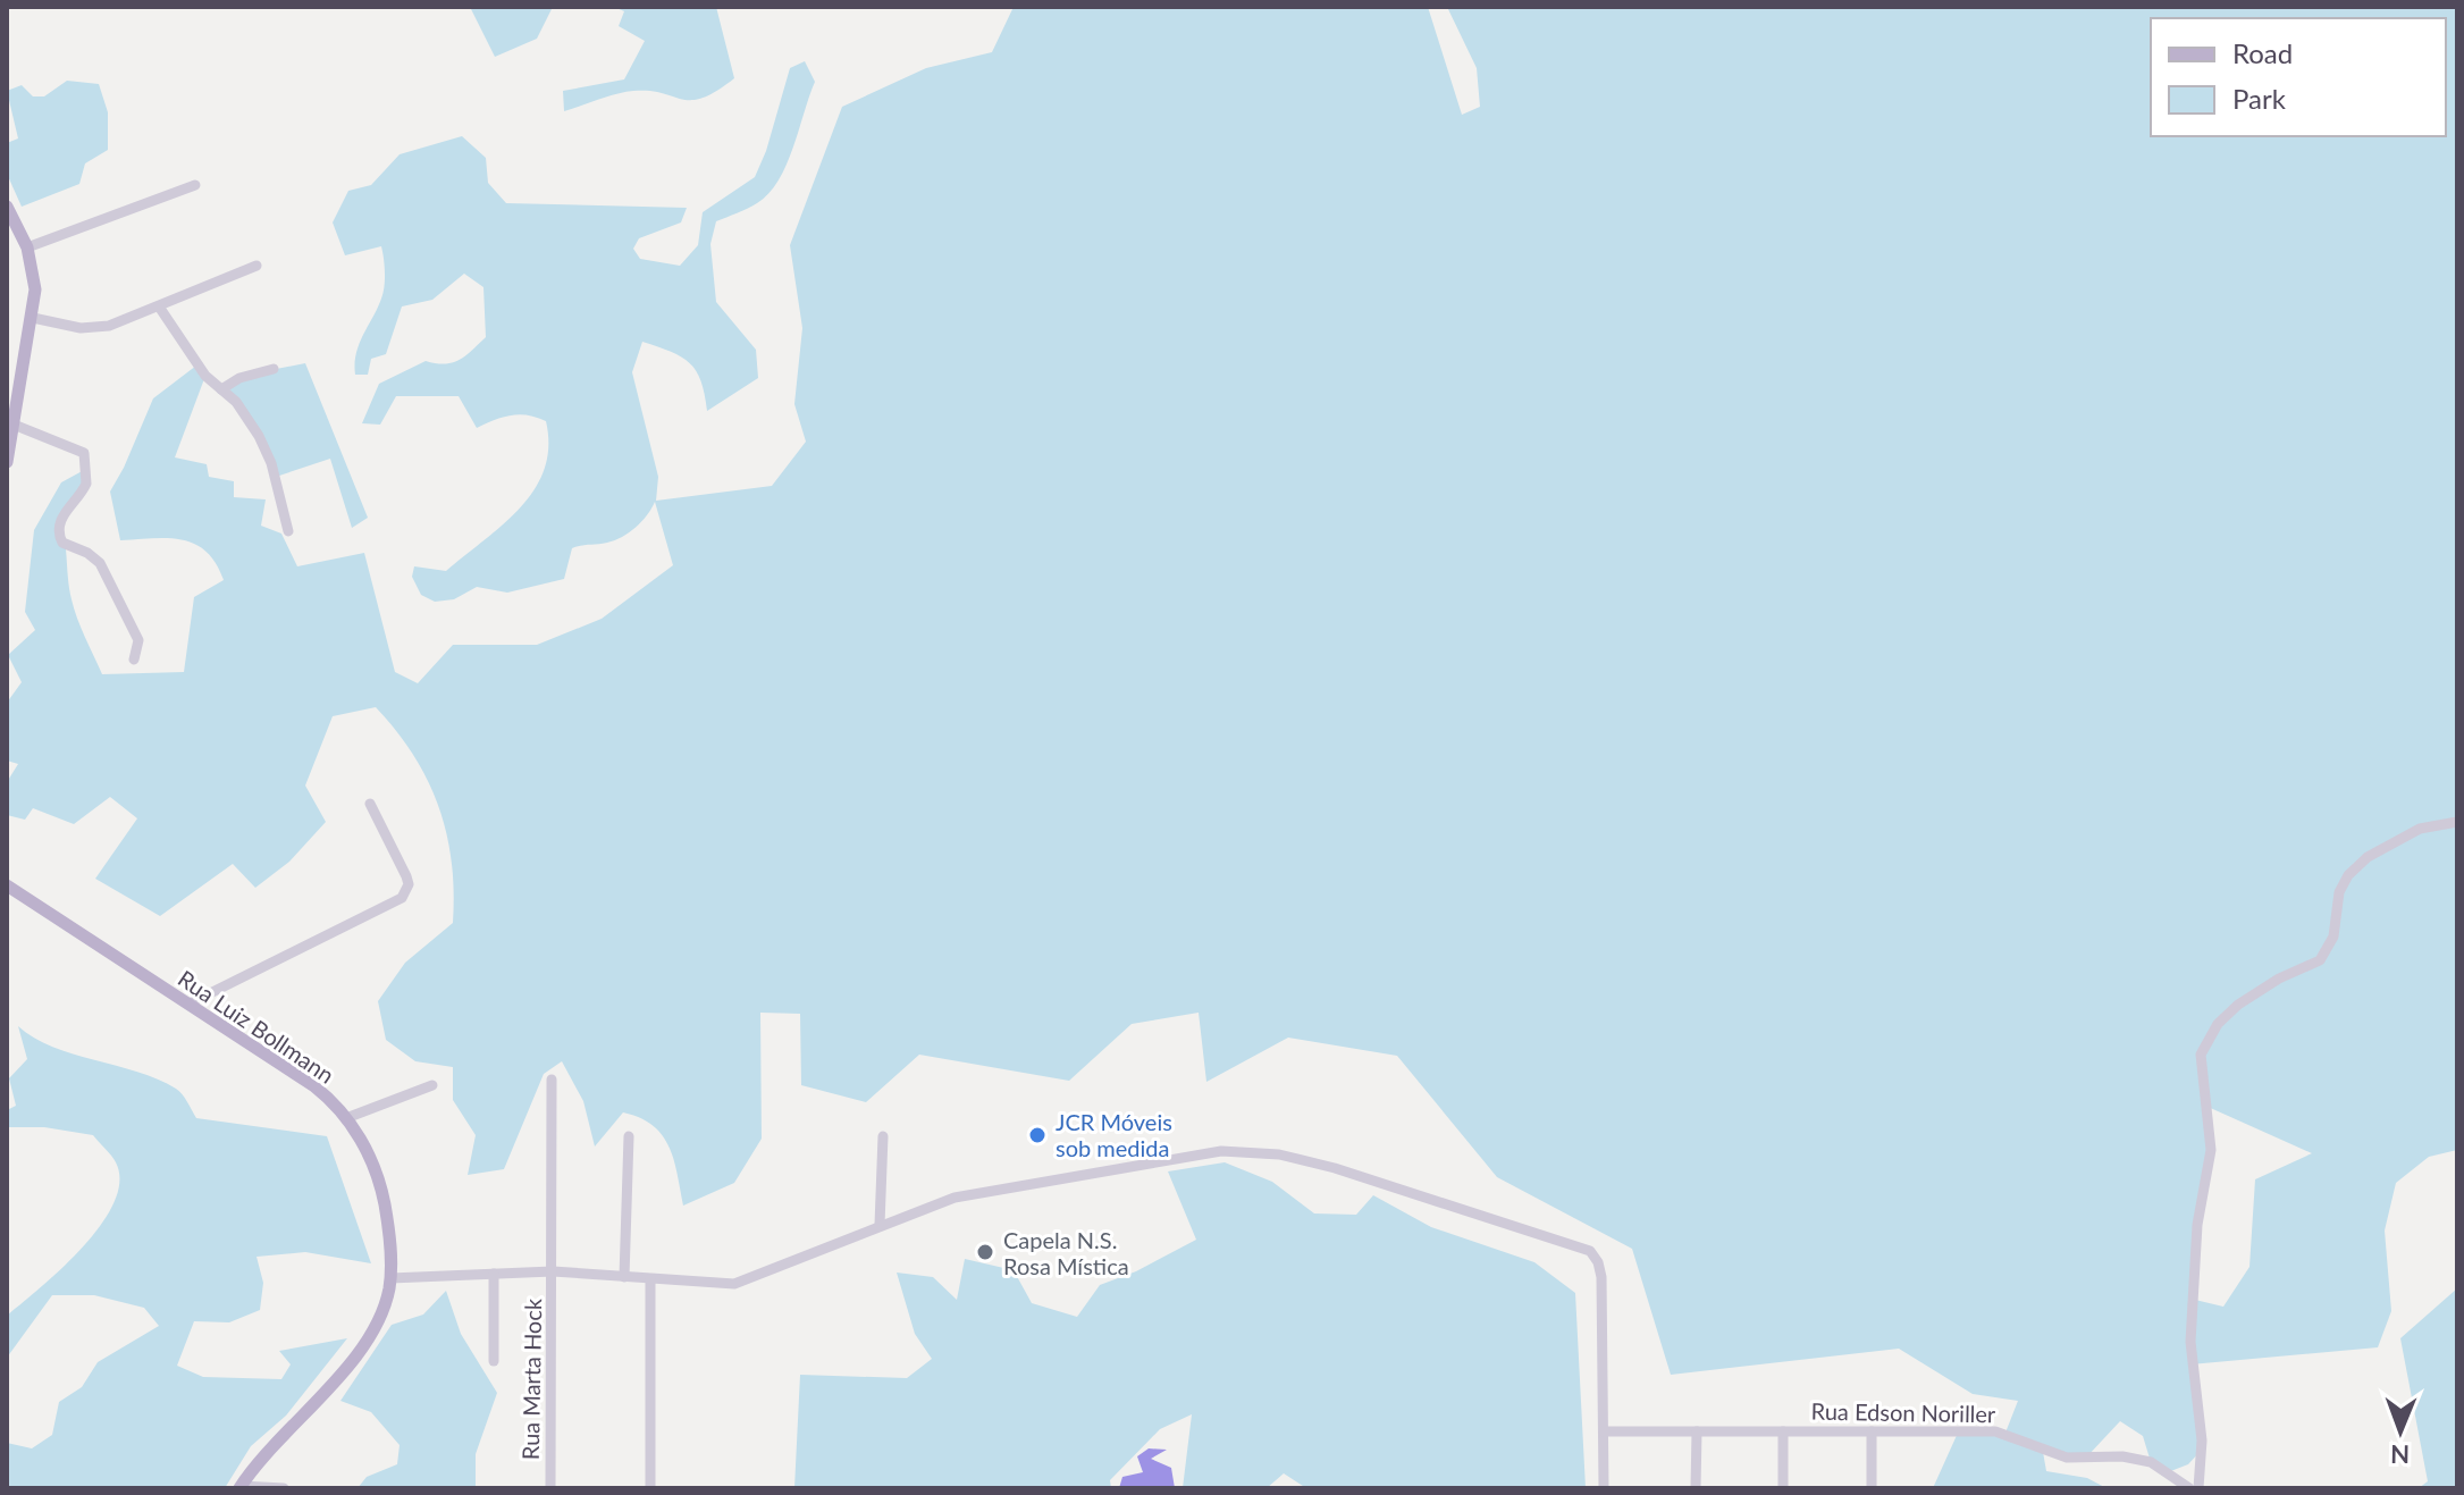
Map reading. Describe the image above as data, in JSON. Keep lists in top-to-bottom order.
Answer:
{
  "streets": {
    "main road": ["Rua Luiz Bollmann"],
    "street": ["Rua Marta Hock", "Rua Edson Noriller"]
  },
  "places": ["JCR Móveis sob medida", "Capela N.S. Rosa Mística"],
  "legend": ["Road", "Park"],
  "north": "bottom"
}
